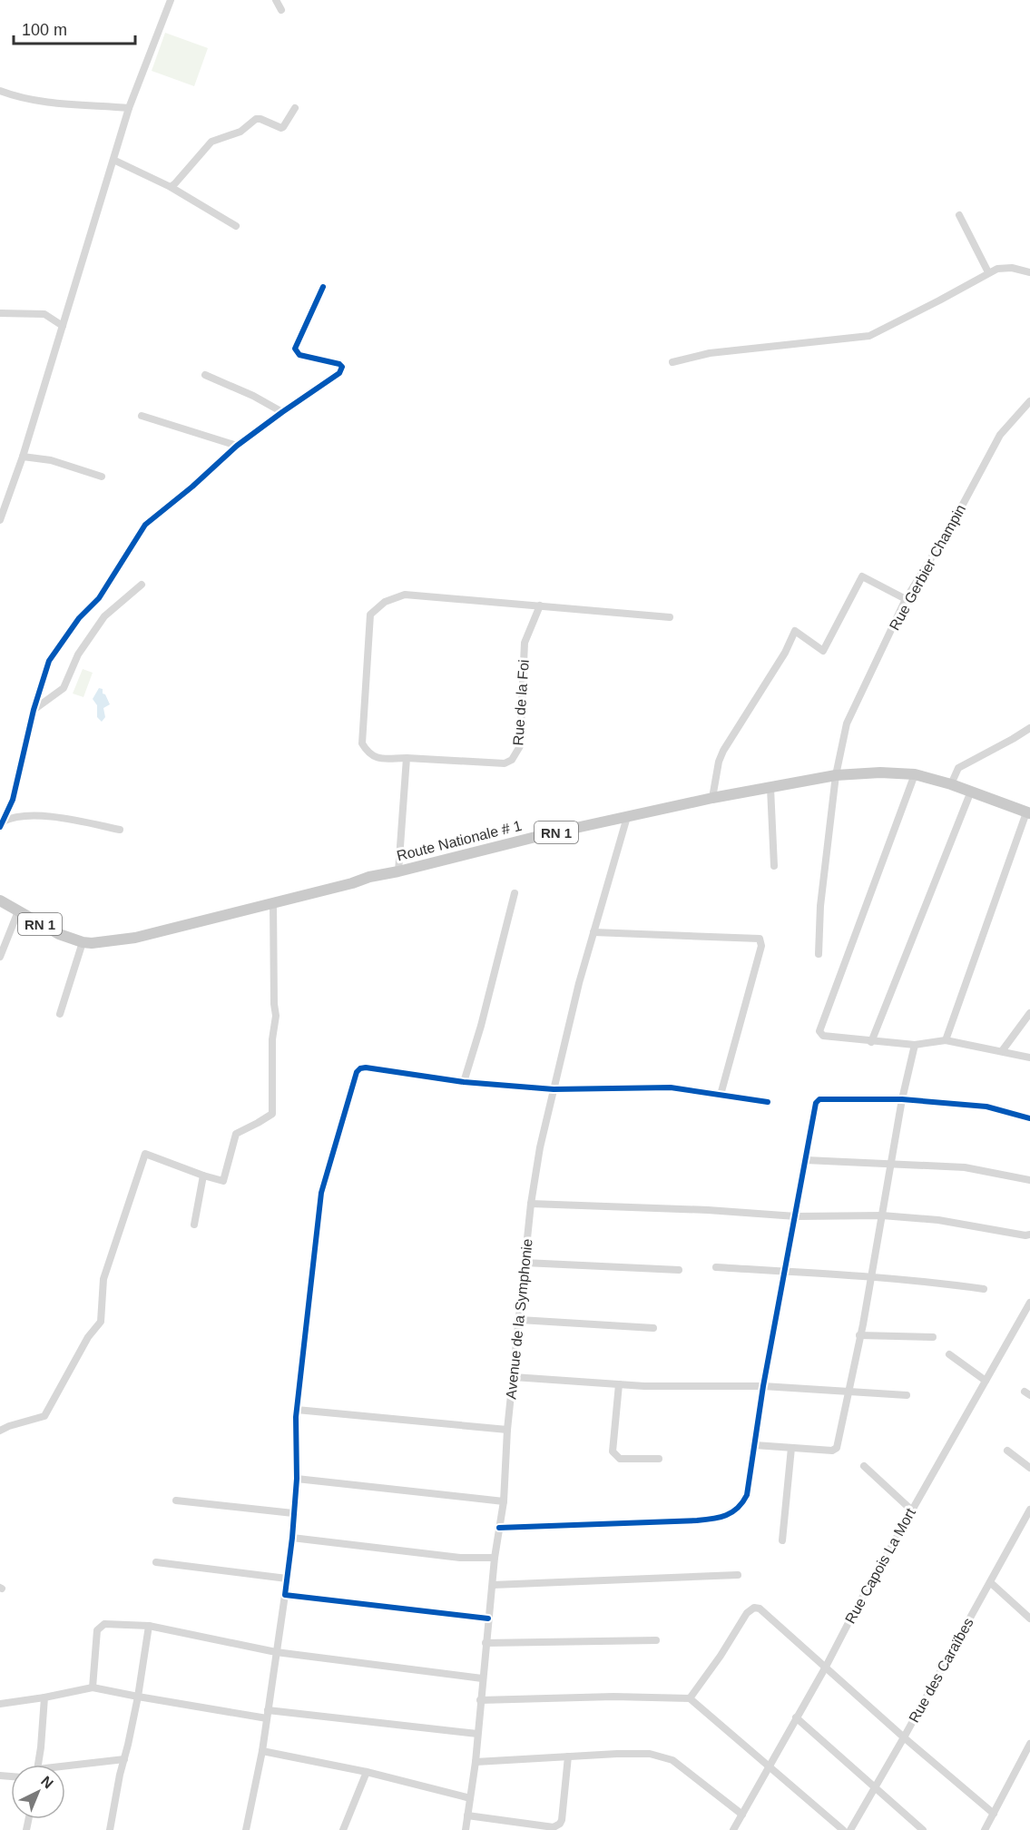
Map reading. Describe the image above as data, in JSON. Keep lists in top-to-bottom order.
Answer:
{
  "streets": {
    "main road": ["RN 1", "Route Nationale # 1"],
    "street": [
      "Rue Gerbier Champin",
      "Rue de la Foi",
      "Avenue de la Symphonie",
      "Rue Capois La Mort",
      "Rue des Caraïbes"
    ]
  },
  "crossings": [
    ["Rue Gerbier Champin", "Route Nationale # 1"],
    ["Route Nationale # 1", "Avenue de la Symphonie"]
  ],
  "scale_bar": "100 m",
  "north": "top right"
}
